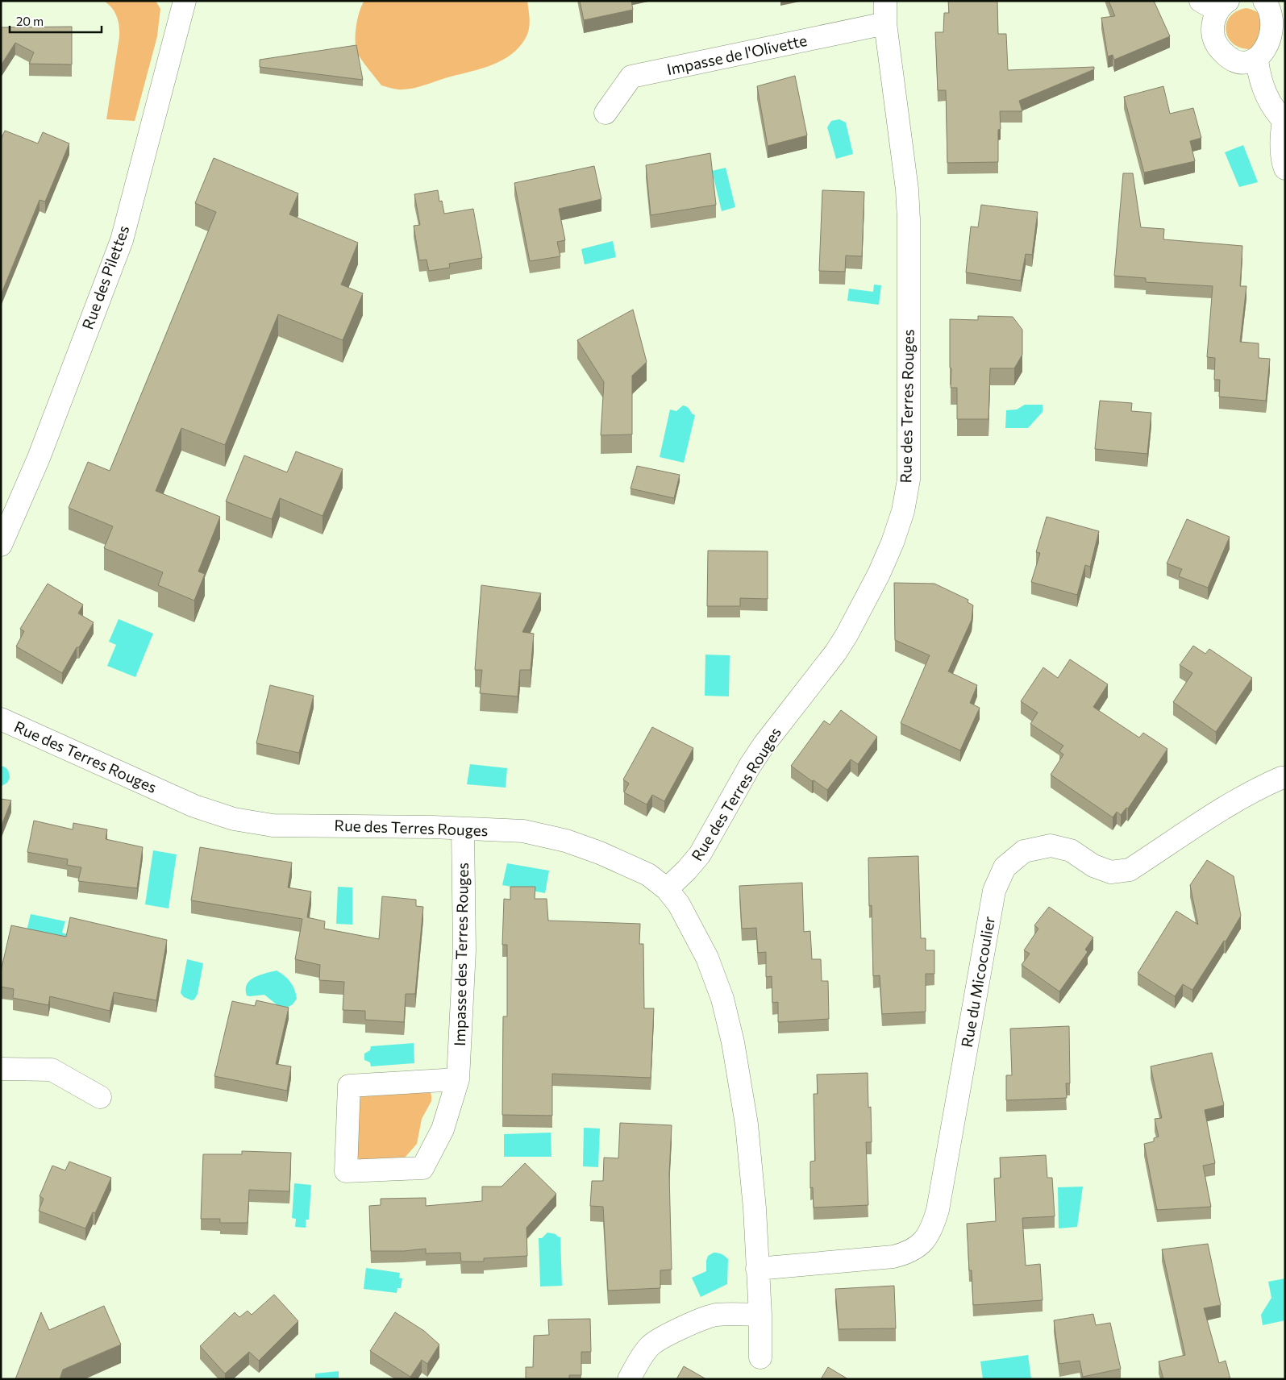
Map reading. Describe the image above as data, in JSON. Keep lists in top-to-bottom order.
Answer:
{
  "streets": {
    "street": [
      "Impasse de l'Olivette",
      "Rue des Pilettes",
      "Rue des Terres Rouges",
      "Impasse des Terres Rouges",
      "Rue du Micocoulier"
    ]
  },
  "crossings": [
    ["Impasse de l'Olivette", "Rue des Terres Rouges"],
    ["Rue des Terres Rouges", "Impasse des Terres Rouges"]
  ],
  "scale_bar": "20 m"
}
